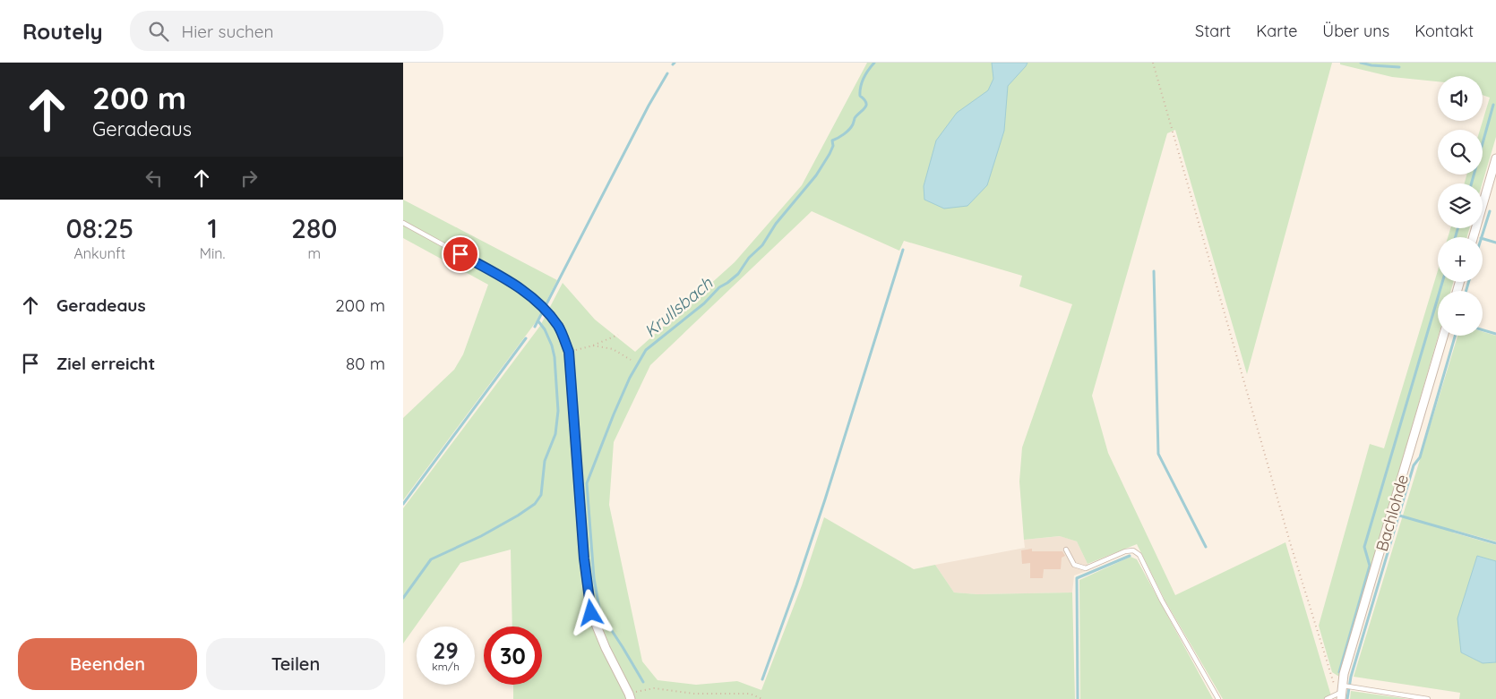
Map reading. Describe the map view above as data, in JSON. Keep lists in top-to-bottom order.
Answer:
{
  "streets": {
    "street": ["Bachlohde"]
  },
  "water": ["Krullsbach"],
  "page": {
    "header": "Routely",
    "search": "Hier suchen",
    "nav": [
      "Start",
      "Karte",
      "Über uns",
      "Kontakt"
    ],
    "turn": ["200 m", "Geradeaus"],
    "map_buttons": ["+", "−"],
    "eta": [
      "08:25",
      "Ankunft",
      "1",
      "Min.",
      "280",
      "m"
    ],
    "list": [
      {
        "name": "Geradeaus",
        "value": "200 m"
      },
      {
        "name": "Ziel erreicht",
        "value": "80 m"
      }
    ],
    "speed": "29 km/h",
    "limit": "30",
    "buttons": ["Beenden", "Teilen"]
  }
}
